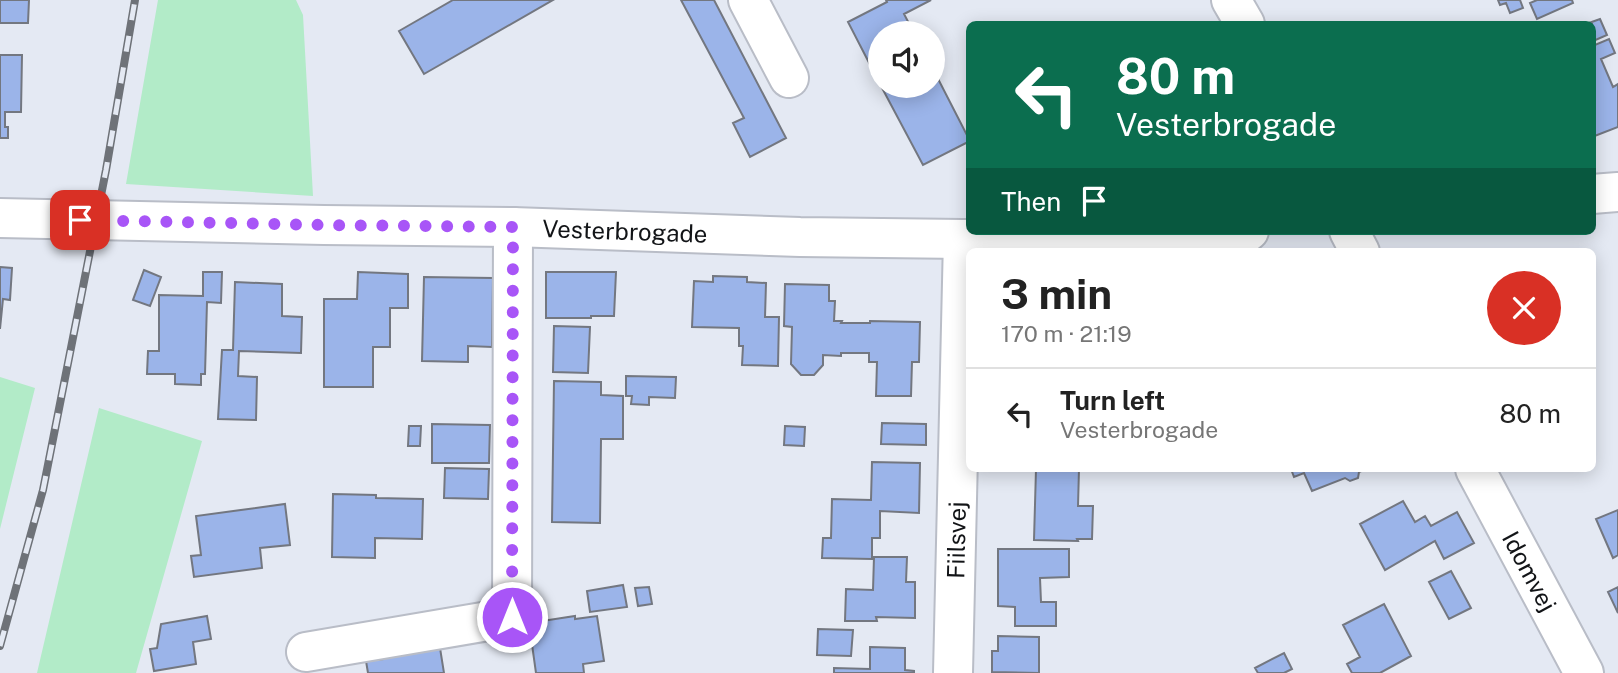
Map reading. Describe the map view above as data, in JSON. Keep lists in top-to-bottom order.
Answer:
{
  "streets": {
    "street": ["Vesterbrogade", "Fiilsvej", "Idomvej"]
  },
  "crossings": [
    ["Vesterbrogade", "Fiilsvej"]
  ],
  "page": {
    "turn": ["80 m", "Vesterbrogade"],
    "then": "Then",
    "heading": ["3 min", "170 m · 21:19"],
    "list": [
      {
        "name": "Turn left",
        "note": "Vesterbrogade",
        "value": "80 m"
      }
    ]
  }
}
